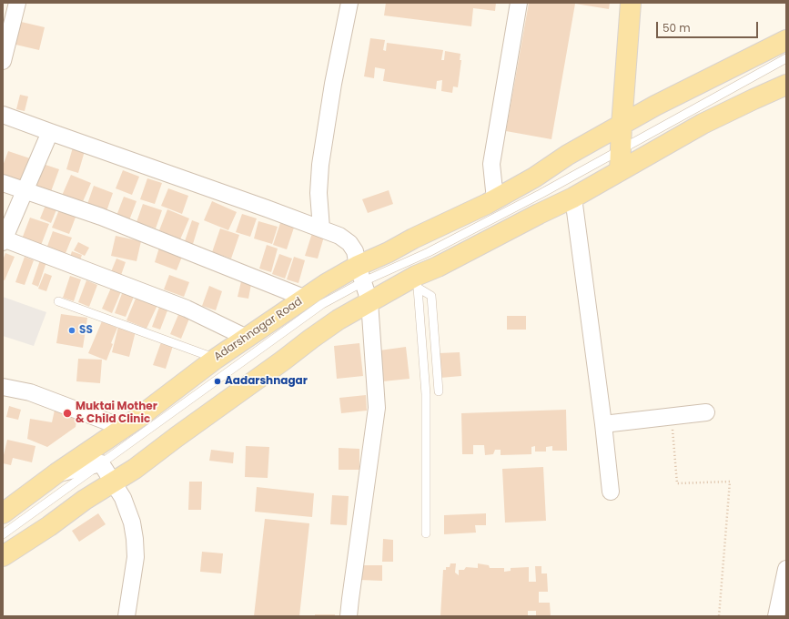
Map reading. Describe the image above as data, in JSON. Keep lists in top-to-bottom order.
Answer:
{
  "streets": {
    "main road": ["Adarshnagar Road"]
  },
  "places": ["SS", "Aadarshnagar", "Muktai Mother & Child Clinic"],
  "scale_bar": "50 m"
}
